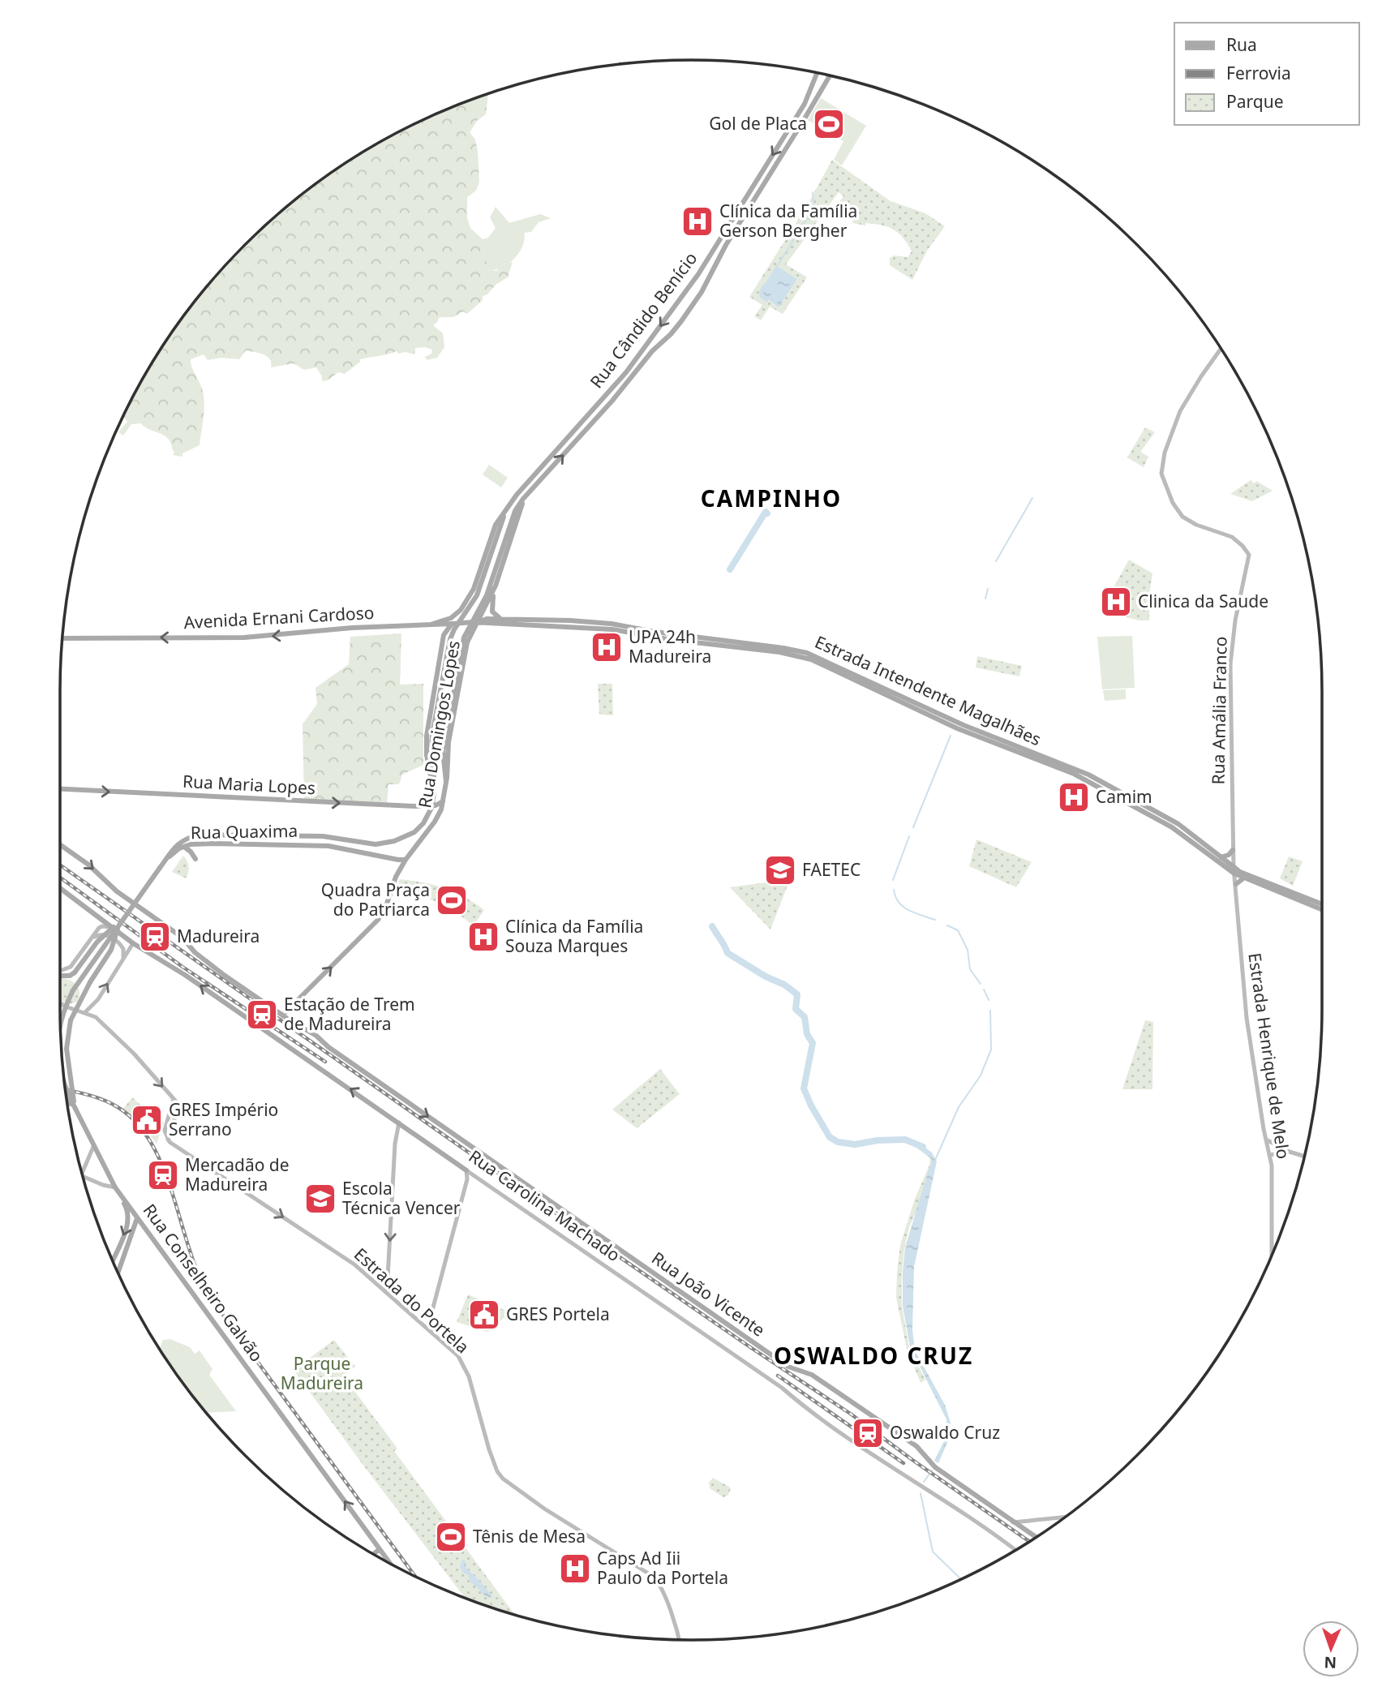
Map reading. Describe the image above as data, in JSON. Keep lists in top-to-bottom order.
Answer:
{
  "streets": {
    "main road": [
      "Rua Cândido Benício",
      "Avenida Ernani Cardoso",
      "Estrada Intendente Magalhães",
      "Rua Amália Franco",
      "Rua Domingos Lopes",
      "Rua Maria Lopes",
      "Rua Quaxima",
      "Estrada Henrique de Melo",
      "Rua Carolina Machado",
      "Rua Conselheiro Galvão",
      "Rua João Vicente",
      "Estrada do Portela"
    ]
  },
  "crossings": [
    ["Rua Cândido Benício", "Avenida Ernani Cardoso"],
    ["Rua Cândido Benício", "Estrada Intendente Magalhães"],
    ["Rua Cândido Benício", "Rua Domingos Lopes"],
    ["Avenida Ernani Cardoso", "Estrada Intendente Magalhães"],
    ["Avenida Ernani Cardoso", "Rua Domingos Lopes"],
    ["Estrada Intendente Magalhães", "Rua Amália Franco"],
    ["Estrada Intendente Magalhães", "Rua Domingos Lopes"],
    ["Estrada Intendente Magalhães", "Estrada Henrique de Melo"],
    ["Rua Amália Franco", "Estrada Henrique de Melo"],
    ["Rua Domingos Lopes", "Rua Maria Lopes"],
    ["Rua Domingos Lopes", "Rua Quaxima"],
    ["Rua Domingos Lopes", "Rua João Vicente"]
  ],
  "one_way": [
    "Avenida Ernani Cardoso",
    "Rua Maria Lopes",
    "Rua Conselheiro Galvão",
    "Rua João Vicente",
    "Estrada do Portela"
  ],
  "districts": ["CAMPINHO", "OSWALDO CRUZ"],
  "parks": ["Parque Madureira"],
  "places": {
    "sports": ["Gol de Placa", "Quadra Praça do Patriarca", "Tênis de Mesa"],
    "hospital": [
      "Clínica da Família Gerson Bergher",
      "Clinica da Saude",
      "UPA 24h Madureira",
      "Camim",
      "Clínica da Família Souza Marques",
      "Caps Ad Iii Paulo da Portela"
    ],
    "school or university": ["FAETEC", "Escola Técnica Vencer"],
    "station": [
      "Madureira",
      "Estação de Trem de Madureira",
      "Mercadão de Madureira",
      "Oswaldo Cruz"
    ],
    "public building": ["GRES Império Serrano", "GRES Portela"]
  },
  "legend": ["Rua", "Ferrovia", "Parque"],
  "north": "bottom"
}
